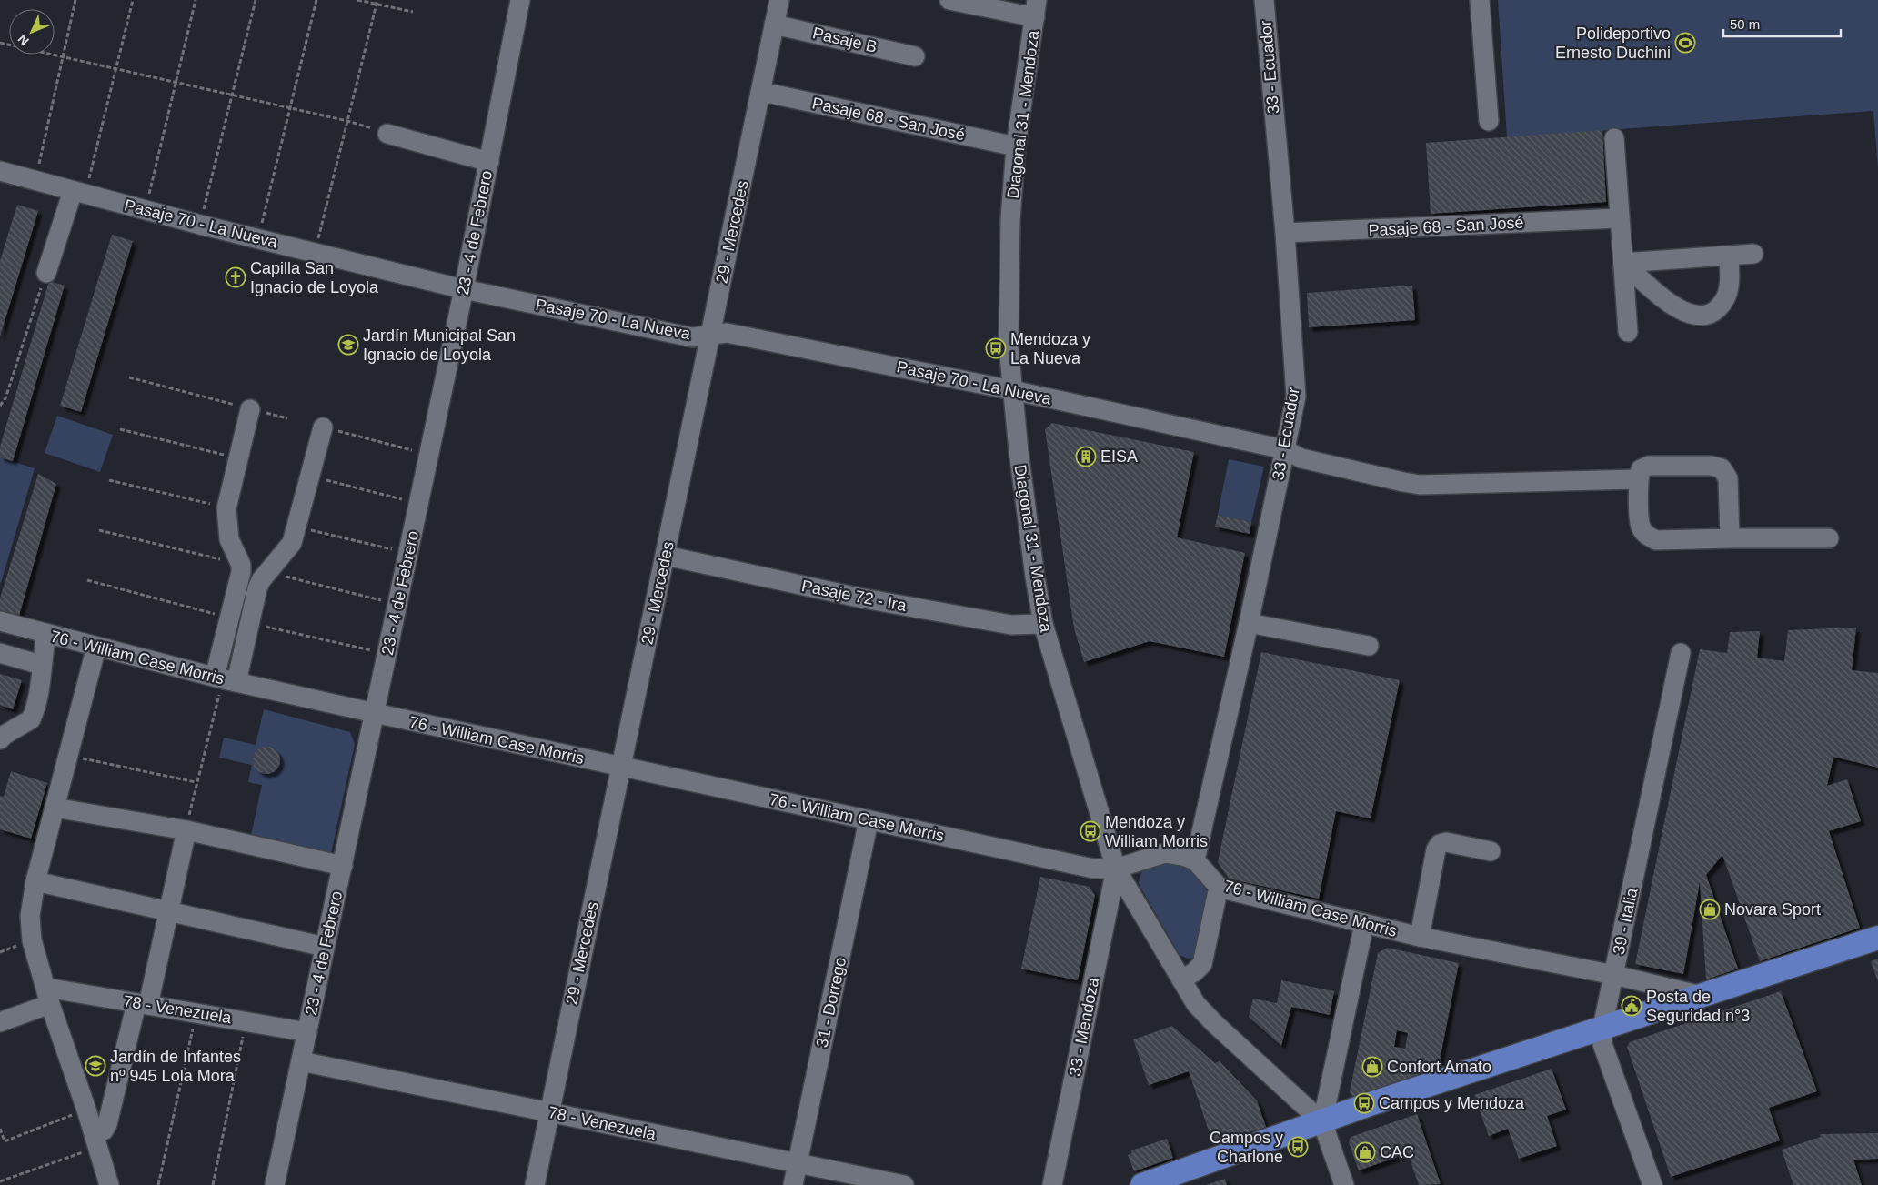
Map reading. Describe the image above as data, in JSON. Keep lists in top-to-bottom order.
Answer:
{
  "streets": {
    "street": [
      "Pasaje B",
      "33 - Ecuador",
      "Diagonal 31 - Mendoza",
      "Pasaje 68 - San José",
      "Pasaje 70 - La Nueva",
      "29 - Mercedes",
      "23 - 4 de Febrero",
      "Pasaje 72 - Ira",
      "76 - William Case Morris",
      "39 - Italia",
      "31 - Dorrego",
      "78 - Venezuela",
      "33 - Mendoza"
    ]
  },
  "crossings": [
    ["Pasaje B", "29 - Mercedes"],
    ["33 - Ecuador", "Pasaje 68 - San José"],
    ["33 - Ecuador", "Pasaje 70 - La Nueva"],
    ["33 - Ecuador", "76 - William Case Morris"],
    ["Diagonal 31 - Mendoza", "Pasaje 68 - San José"],
    ["Diagonal 31 - Mendoza", "Pasaje 70 - La Nueva"],
    ["Diagonal 31 - Mendoza", "Pasaje 72 - Ira"],
    ["Diagonal 31 - Mendoza", "76 - William Case Morris"],
    ["Diagonal 31 - Mendoza", "33 - Mendoza"],
    ["Pasaje 68 - San José", "29 - Mercedes"],
    ["Pasaje 70 - La Nueva", "29 - Mercedes"],
    ["Pasaje 70 - La Nueva", "23 - 4 de Febrero"],
    ["29 - Mercedes", "Pasaje 72 - Ira"],
    ["29 - Mercedes", "76 - William Case Morris"],
    ["29 - Mercedes", "78 - Venezuela"],
    ["23 - 4 de Febrero", "76 - William Case Morris"],
    ["23 - 4 de Febrero", "78 - Venezuela"],
    ["76 - William Case Morris", "39 - Italia"],
    ["76 - William Case Morris", "31 - Dorrego"],
    ["76 - William Case Morris", "33 - Mendoza"],
    ["31 - Dorrego", "78 - Venezuela"]
  ],
  "places": {
    "sports": ["Polideportivo Ernesto Duchini"],
    "church": ["Capilla San Ignacio de Loyola"],
    "school or university": ["Jardín Municipal San Ignacio de Loyola", "Jardín de Infantes nº 945 Lola Mora"],
    "bus stop": [
      "Mendoza y La Nueva",
      "Mendoza y William Morris",
      "Campos y Mendoza",
      "Campos y Charlone"
    ],
    "building": ["EISA"],
    "shop": ["Novara Sport", "Confort Amato", "CAC"],
    "public building": ["Posta de Seguridad n°3"]
  },
  "scale_bar": "50 m",
  "north": "bottom left"
}
